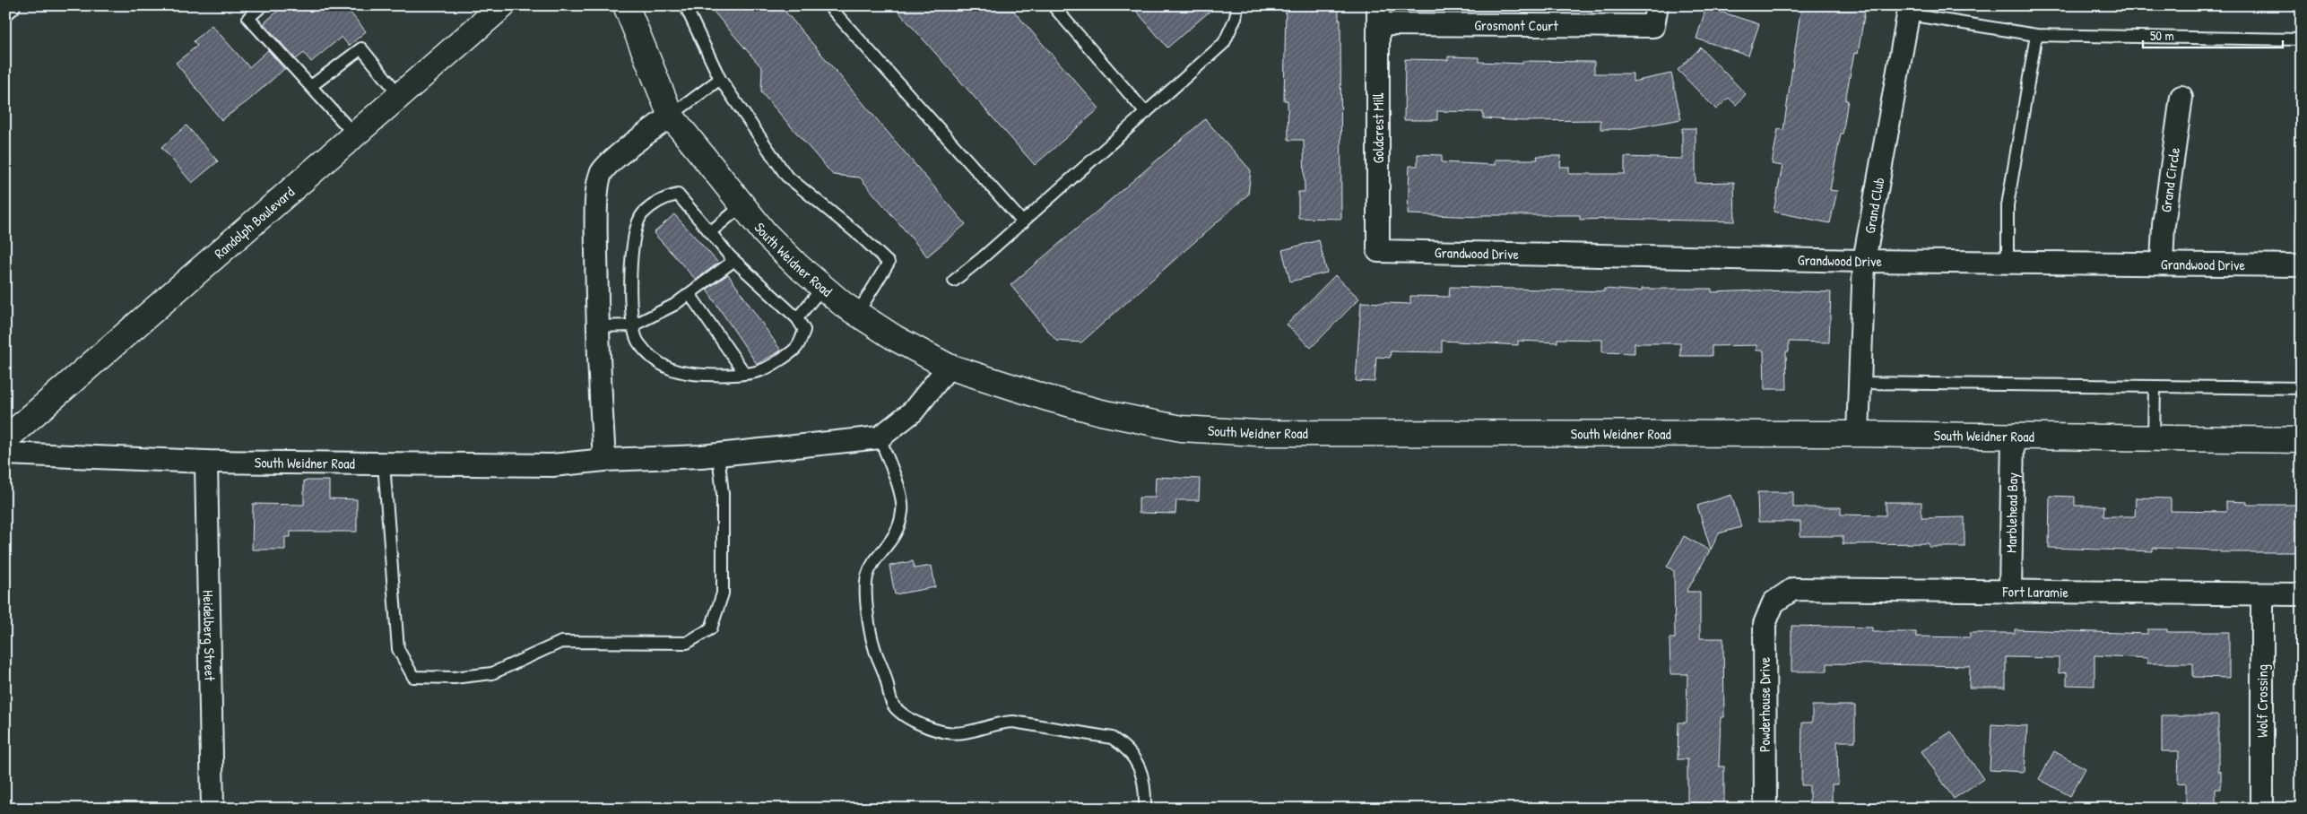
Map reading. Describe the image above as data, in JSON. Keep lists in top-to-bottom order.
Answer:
{
  "streets": {
    "main road": ["Randolph Boulevard", "South Weidner Road"],
    "street": [
      "Grosmont Court",
      "Goldcrest Mill",
      "Grand Circle",
      "Grand Club",
      "Grandwood Drive",
      "Marblehead Bay",
      "Fort Laramie",
      "Heidelberg Street",
      "Wolf Crossing",
      "Powderhouse Drive"
    ]
  },
  "crossings": [
    ["Grosmont Court", "Goldcrest Mill"],
    ["Goldcrest Mill", "Grandwood Drive"],
    ["Grand Circle", "Grandwood Drive"],
    ["Grand Club", "Grandwood Drive"],
    ["Grand Club", "South Weidner Road"],
    ["South Weidner Road", "Marblehead Bay"],
    ["South Weidner Road", "Heidelberg Street"],
    ["Marblehead Bay", "Fort Laramie"],
    ["Fort Laramie", "Wolf Crossing"],
    ["Fort Laramie", "Powderhouse Drive"]
  ],
  "scale_bar": "50 m"
}
